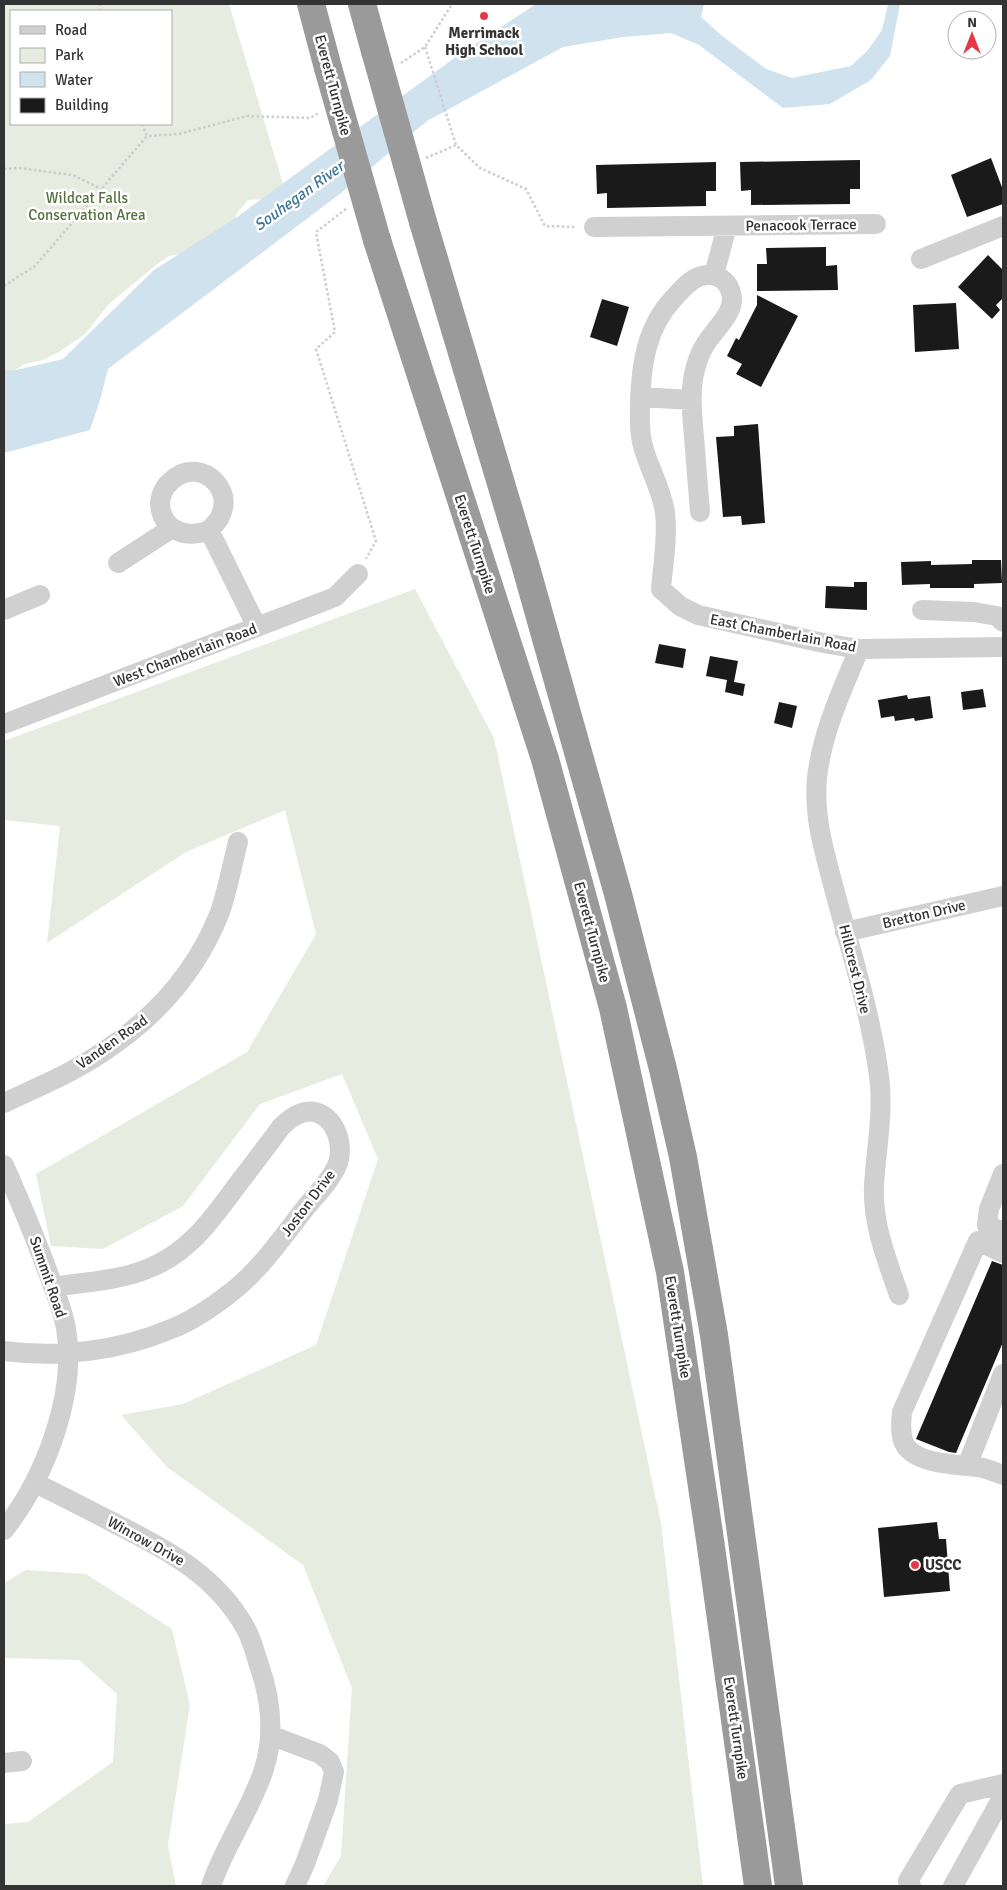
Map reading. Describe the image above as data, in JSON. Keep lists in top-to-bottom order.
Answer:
{
  "streets": {
    "highway": ["Everett Turnpike"],
    "street": [
      "Penacook Terrace",
      "East Chamberlain Road",
      "West Chamberlain Road",
      "Bretton Drive",
      "Hillcrest Drive",
      "Vanden Road",
      "Joston Drive",
      "Summit Road",
      "Winrow Drive"
    ]
  },
  "crossings": [
    ["East Chamberlain Road", "Hillcrest Drive"],
    ["Bretton Drive", "Hillcrest Drive"],
    ["Joston Drive", "Summit Road"],
    ["Summit Road", "Winrow Drive"]
  ],
  "water": ["Souhegan River"],
  "parks": ["Wildcat Falls Conservation Area"],
  "places": ["Merrimack High School", "USCC"],
  "legend": [
    "Road",
    "Park",
    "Water",
    "Building"
  ],
  "north": "top"
}
